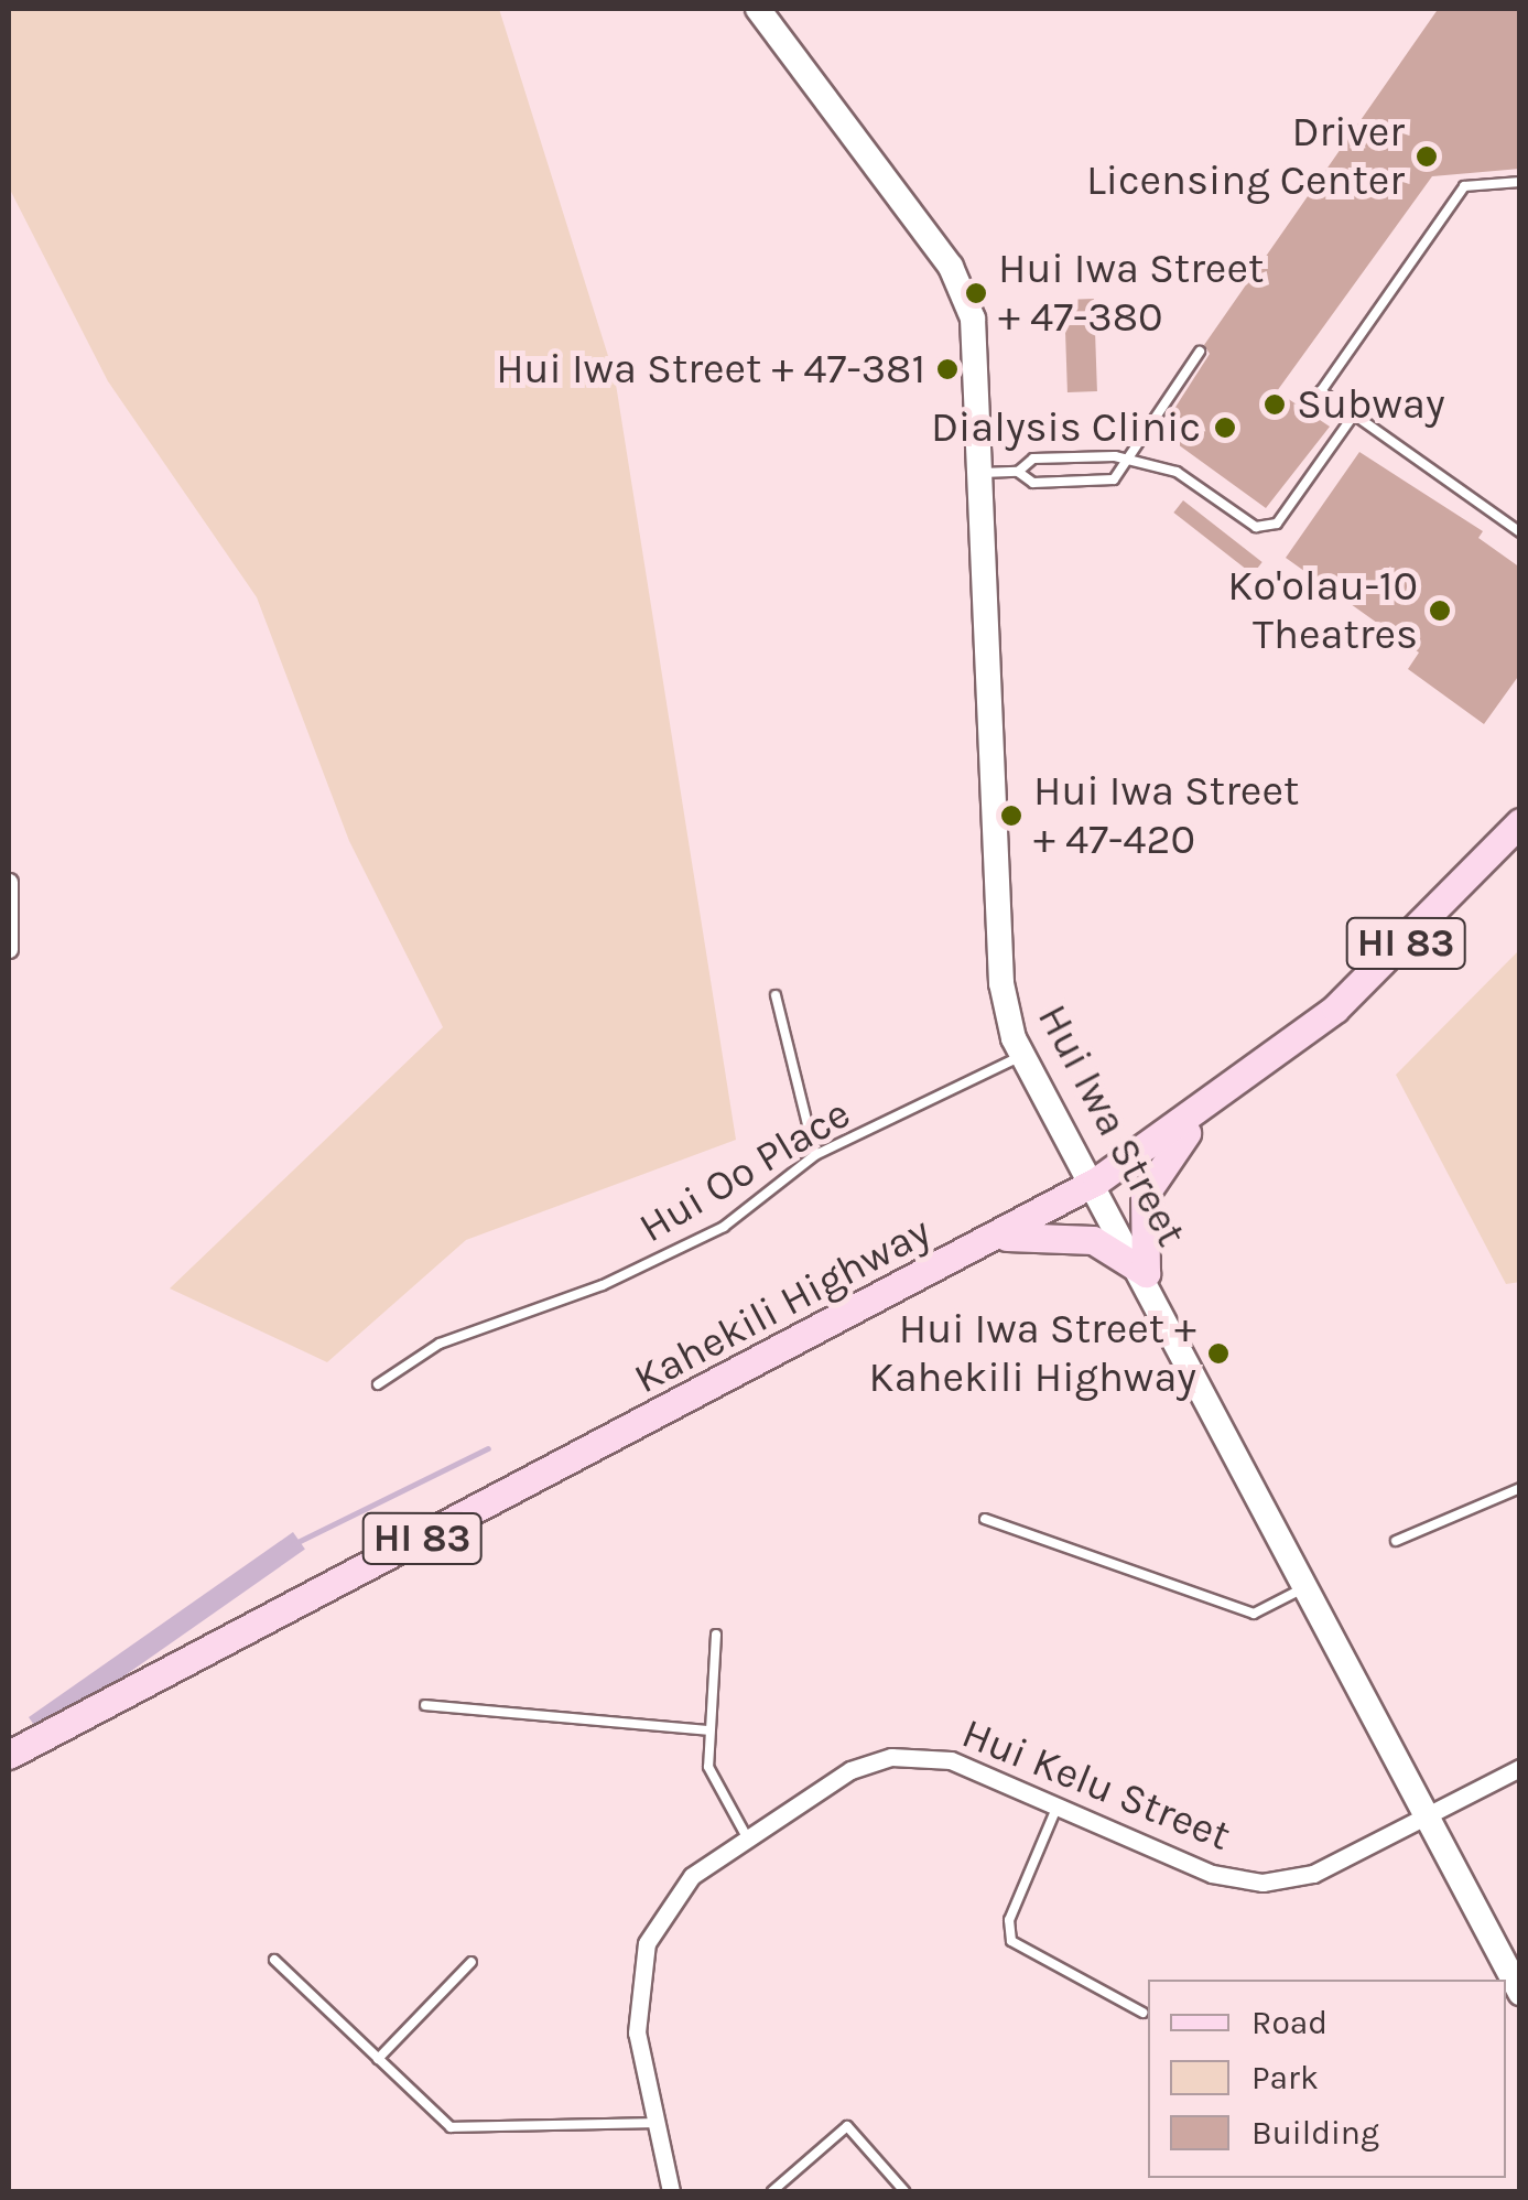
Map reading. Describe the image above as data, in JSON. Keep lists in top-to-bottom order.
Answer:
{
  "streets": {
    "main road": ["HI 83", "Kahekili Highway"],
    "street": ["Hui Iwa Street", "Hui Kelu Street"],
    "lane": ["Hui Oo Place"]
  },
  "crossings": [
    ["Hui Iwa Street", "Hui Oo Place"],
    ["Hui Iwa Street", "Kahekili Highway"],
    ["Hui Iwa Street", "Hui Kelu Street"]
  ],
  "places": [
    "Driver Licensing Center",
    "Hui Iwa Street + 47-380",
    "Hui Iwa Street + 47-381",
    "Subway",
    "Dialysis Clinic",
    "Ko'olau-10 Theatres",
    "Hui Iwa Street + 47-420",
    "Hui Iwa Street + Kahekili Highway"
  ],
  "legend": ["Road", "Park", "Building"]
}
